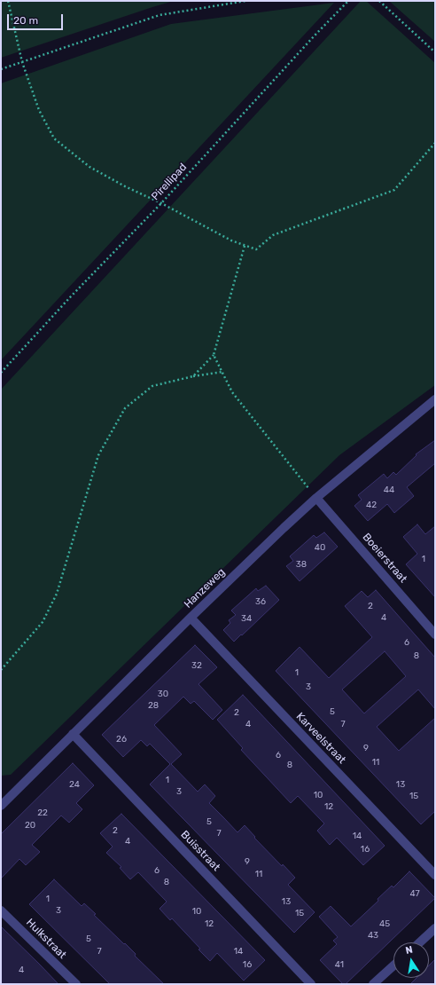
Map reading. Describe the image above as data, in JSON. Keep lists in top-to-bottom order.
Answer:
{
  "streets": {
    "street": [
      "Boeierstraat",
      "Hanzeweg",
      "Karveelstraat",
      "Buisstraat",
      "Hulkstraat"
    ],
    "path": ["Pirellipad"]
  },
  "crossings": [
    ["Boeierstraat", "Hanzeweg"],
    ["Hanzeweg", "Karveelstraat"],
    ["Hanzeweg", "Buisstraat"]
  ],
  "house_numbers": [
    "44",
    "42",
    "40",
    "1",
    "38",
    "36",
    "2",
    "4",
    "34",
    "6",
    "8",
    "32",
    "1",
    "3",
    "30",
    "28",
    "5",
    "2",
    "4",
    "7",
    "26",
    "9",
    "6",
    "11",
    "8",
    "1",
    "24",
    "13",
    "3",
    "10",
    "15",
    "12",
    "22",
    "5",
    "20",
    "2",
    "7",
    "14",
    "4",
    "16",
    "9",
    "6",
    "11",
    "8",
    "47",
    "1",
    "13",
    "3",
    "10",
    "15",
    "12",
    "45",
    "43",
    "5",
    "7",
    "14",
    "16",
    "41",
    "4"
  ],
  "scale_bar": "20 m",
  "north": "top"
}
